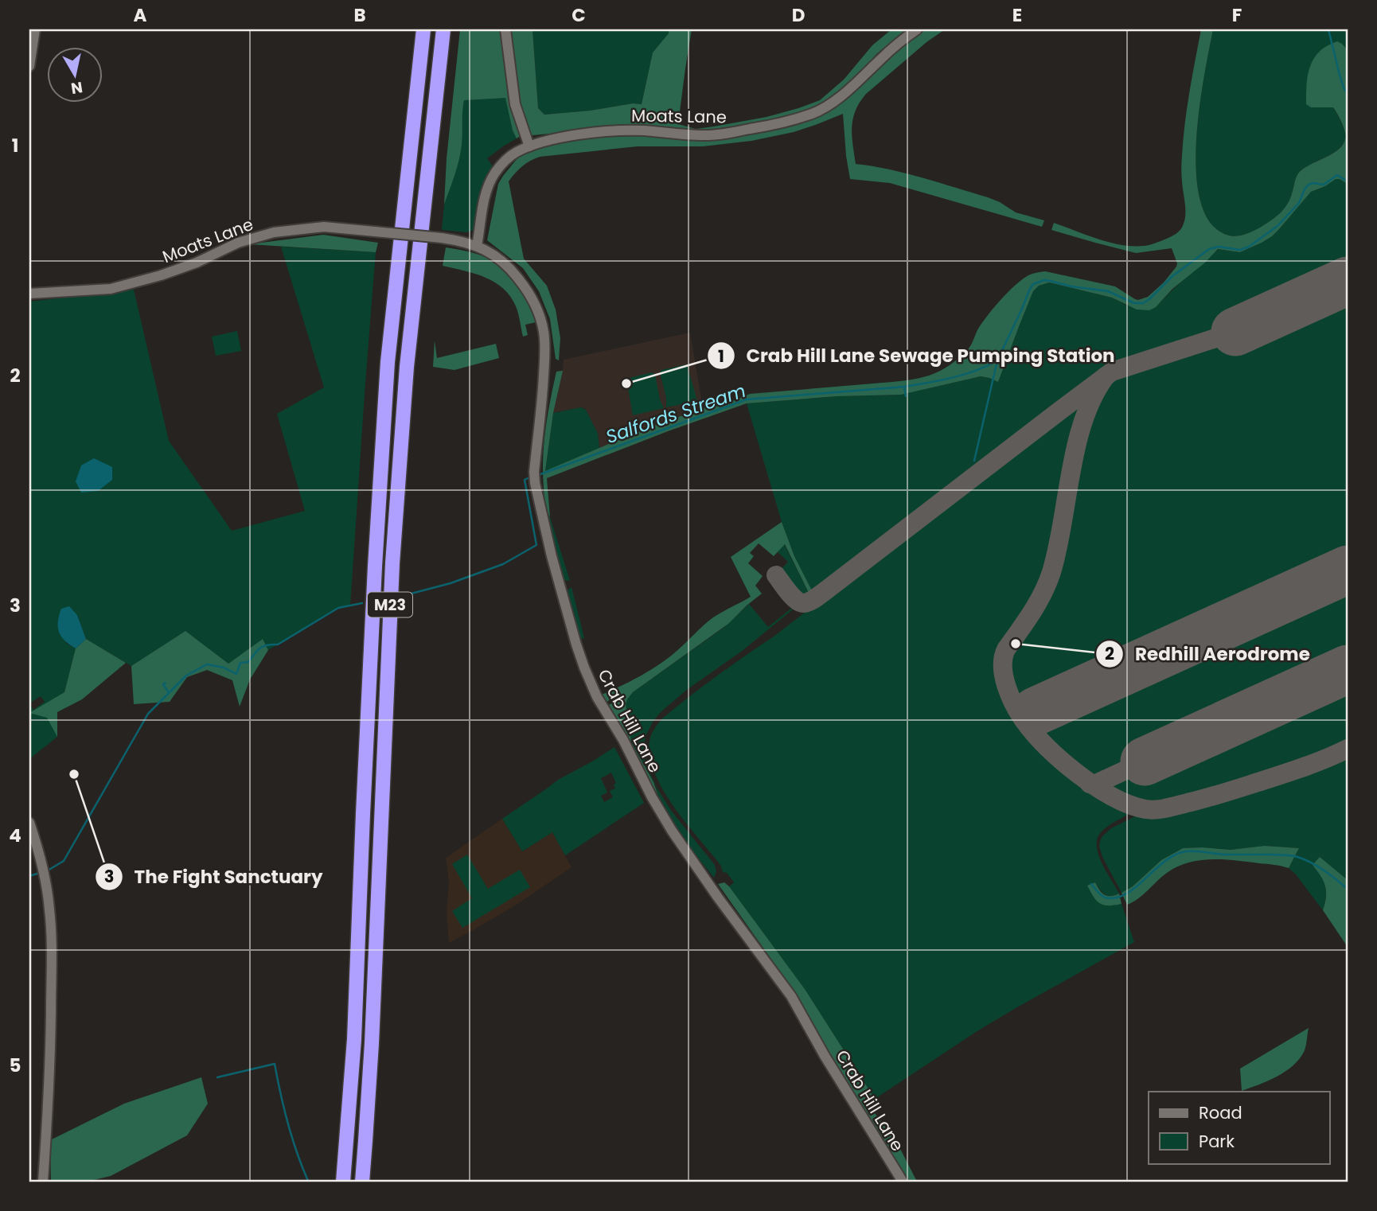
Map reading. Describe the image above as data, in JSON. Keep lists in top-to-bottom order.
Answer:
{
  "streets": {
    "highway": ["M23"],
    "street": ["Moats Lane", "Crab Hill Lane"]
  },
  "crossings": [
    ["Moats Lane", "Crab Hill Lane"]
  ],
  "water": ["Salfords Stream"],
  "places": ["Crab Hill Lane Sewage Pumping Station", "Redhill Aerodrome", "The Fight Sanctuary"],
  "legend": ["Road", "Park"],
  "north": "bottom",
  "grid": {
    "columns": [
      "A",
      "B",
      "C",
      "D",
      "E",
      "F"
    ],
    "rows": [
      "1",
      "2",
      "3",
      "4",
      "5"
    ]
  }
}
